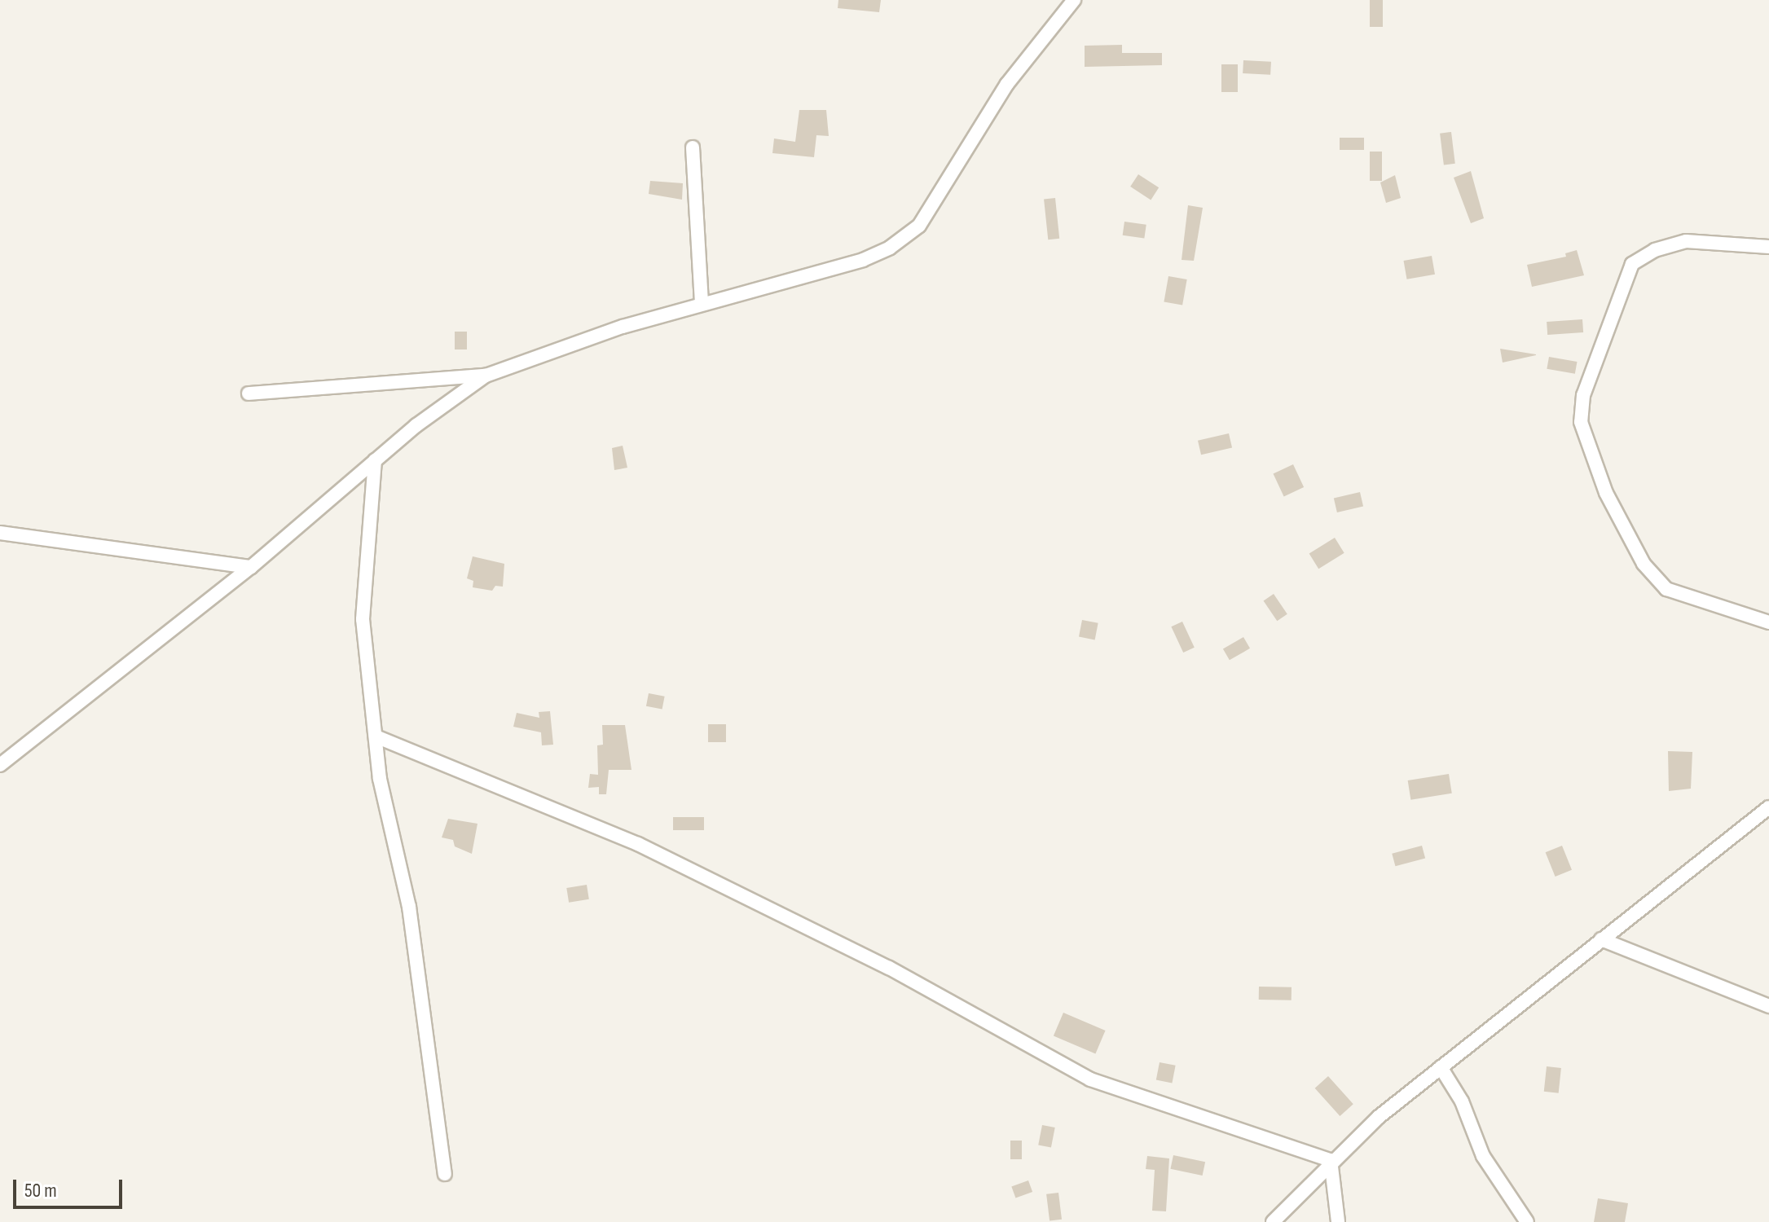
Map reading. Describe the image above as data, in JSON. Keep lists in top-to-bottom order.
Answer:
{
  "scale_bar": "50 m"
}
